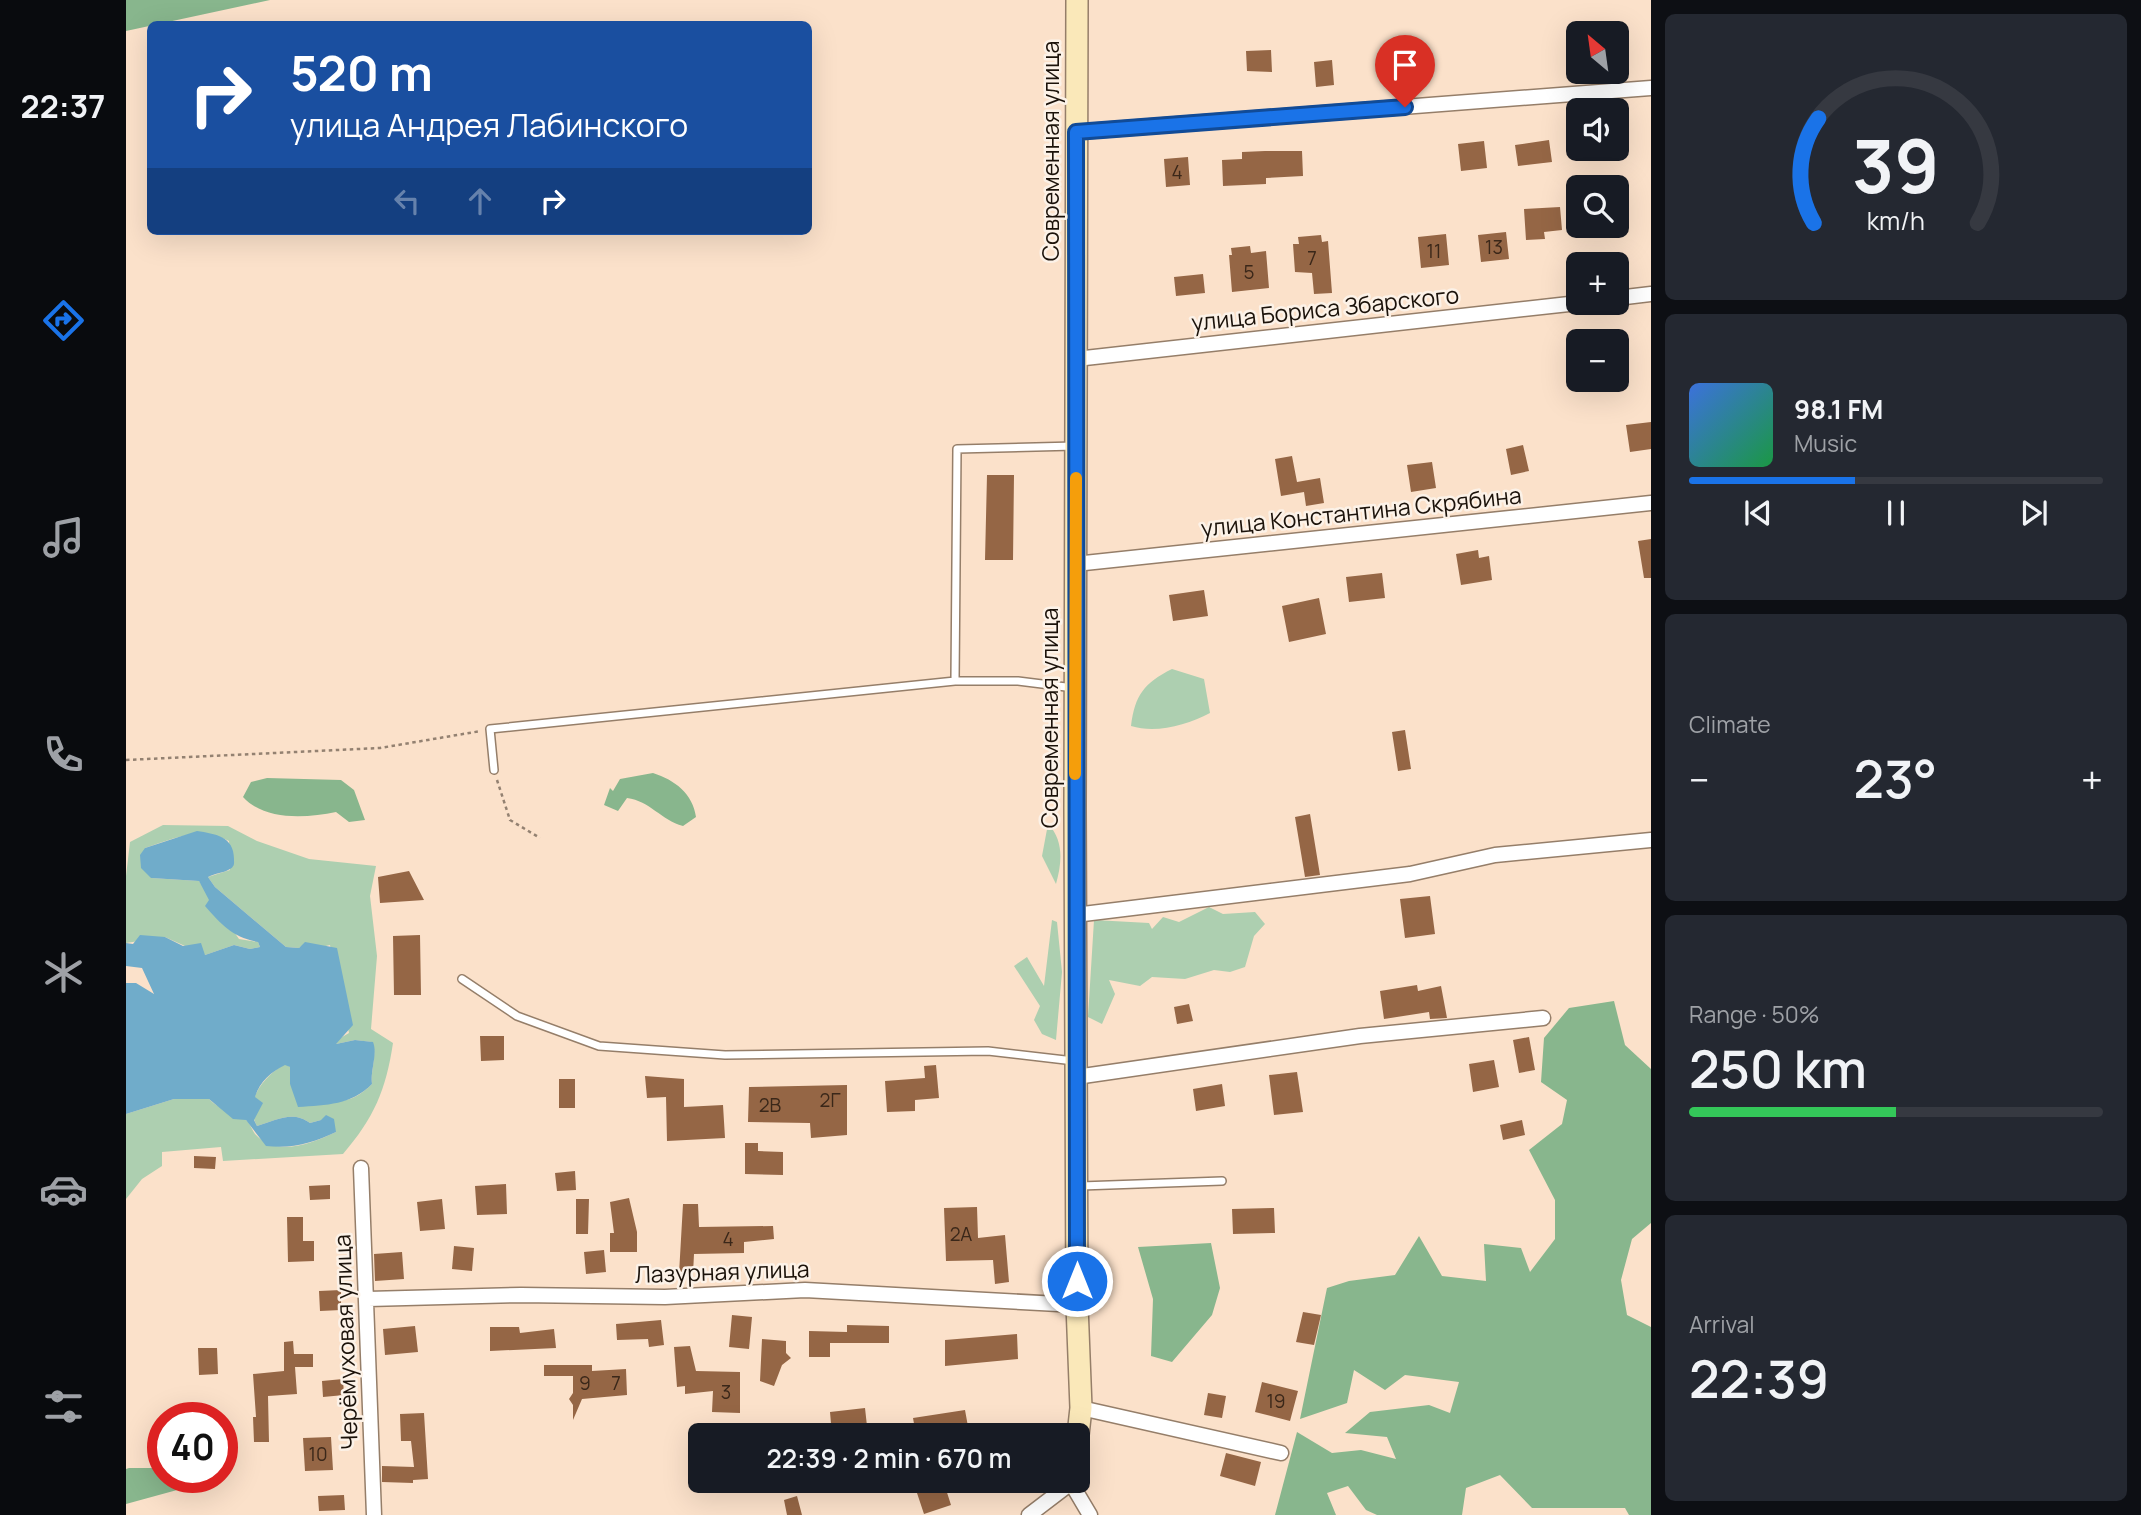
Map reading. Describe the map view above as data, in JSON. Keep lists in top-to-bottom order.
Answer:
{
  "streets": {
    "street": [
      "Современная улица",
      "улица Бориса Збарского",
      "улица Константина Скрябина",
      "Лазурная улица",
      "Черёмуховая улица"
    ]
  },
  "crossings": [
    ["Современная улица", "улица Бориса Збарского"],
    ["Современная улица", "улица Константина Скрябина"],
    ["Современная улица", "Лазурная улица"],
    ["Лазурная улица", "Черёмуховая улица"]
  ],
  "house_numbers": [
    "4",
    "13",
    "11",
    "7",
    "5",
    "2Г",
    "2В",
    "2А",
    "4",
    "9",
    "7",
    "3",
    "19",
    "10"
  ],
  "north": "top left",
  "page": {
    "tabs": "22:37",
    "map_buttons": ["+", "−"],
    "turn": ["520 m", "улица Андрея Лабинского"],
    "song": ["98.1 FM", "Music"],
    "tile": [
      "Climate",
      ["Range · 50%", "250 km"],
      ["Arrival", "22:39"]
    ],
    "heat": ["−", "23°", "+"],
    "limit": "40",
    "trip": "22:39 · 2 min · 670 m",
    "gauge": ["39", "km/h"]
  }
}
